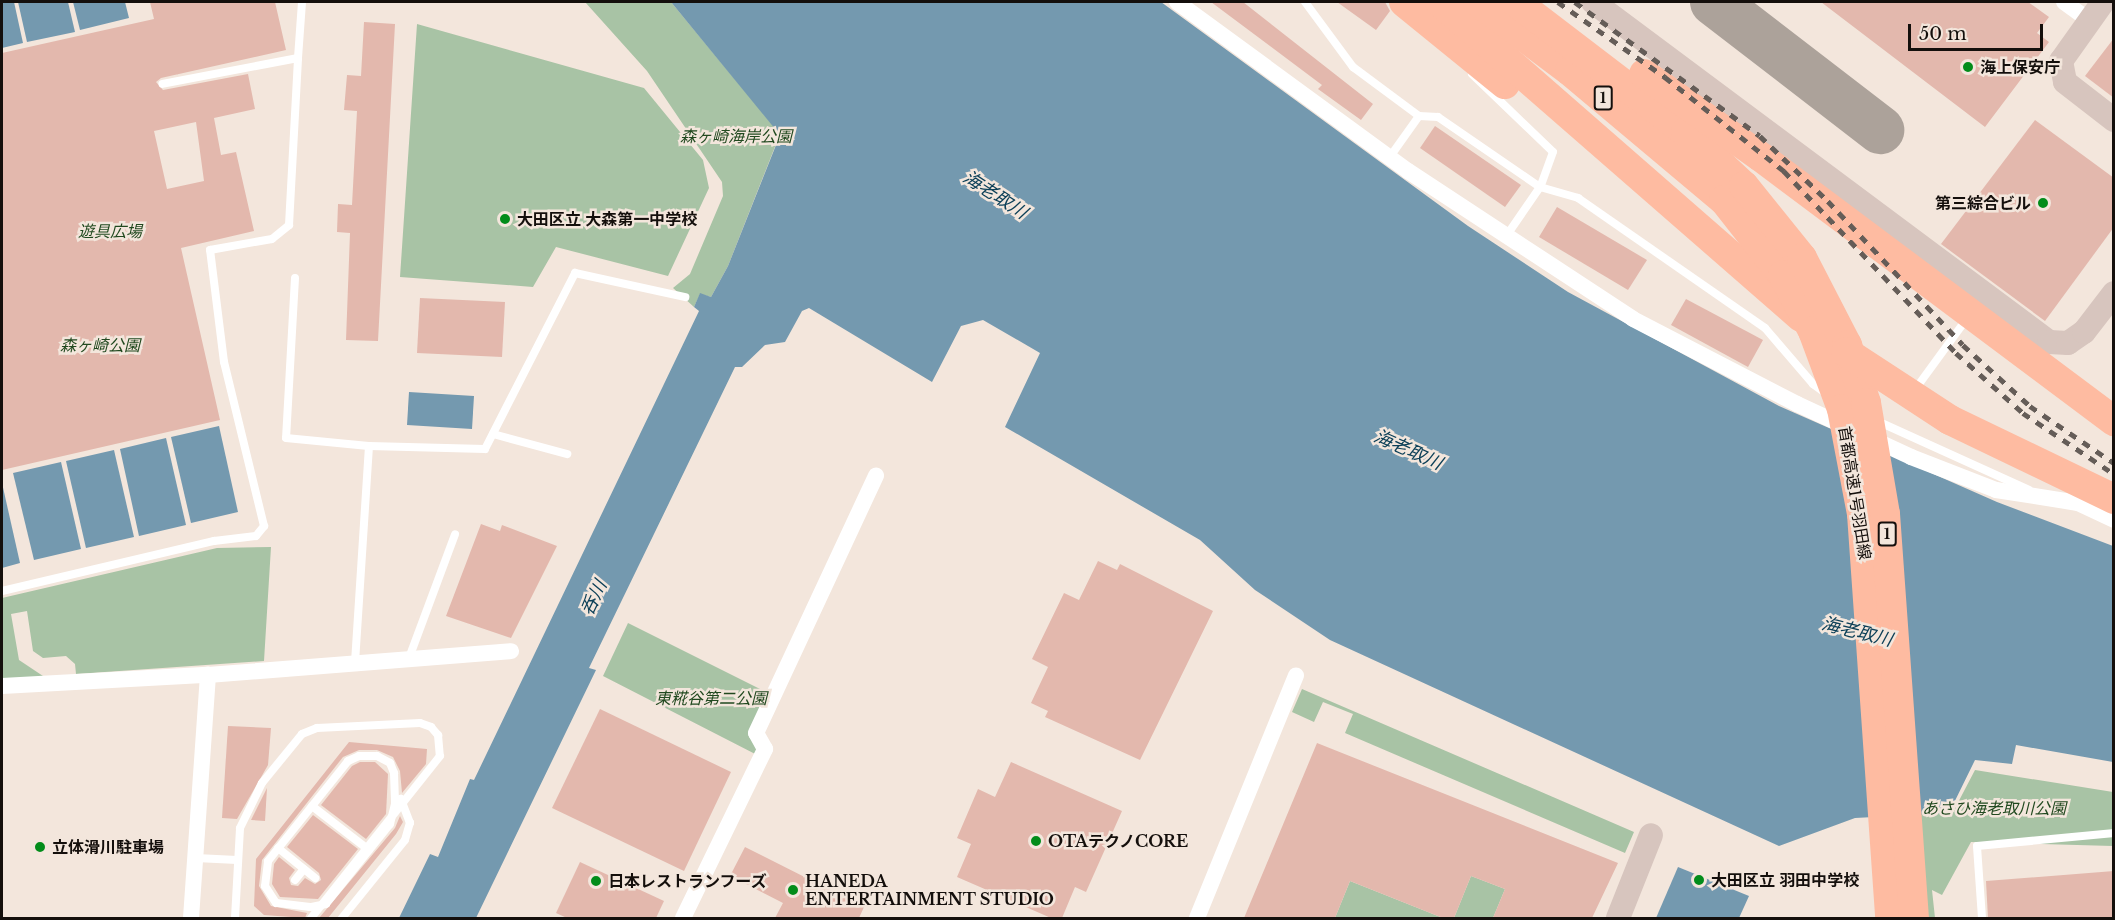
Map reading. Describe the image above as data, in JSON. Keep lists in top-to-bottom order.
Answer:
{
  "streets": {
    "highway": ["1", "首都高速1号羽田線"]
  },
  "water": ["海老取川", "呑川"],
  "parks": [
    "森ヶ崎海岸公園",
    "遊具広場",
    "森ヶ崎公園",
    "東糀谷第二公園",
    "あさひ海老取川公園"
  ],
  "places": [
    "海上保安庁",
    "第三綜合ビル",
    "大田区立 大森第一中学校",
    "OTAテクノCORE",
    "立体滑川駐車場",
    "大田区立 羽田中学校",
    "日本レストランフーズ",
    "HANEDA ENTERTAINMENT STUDIO"
  ],
  "scale_bar": "50 m"
}
